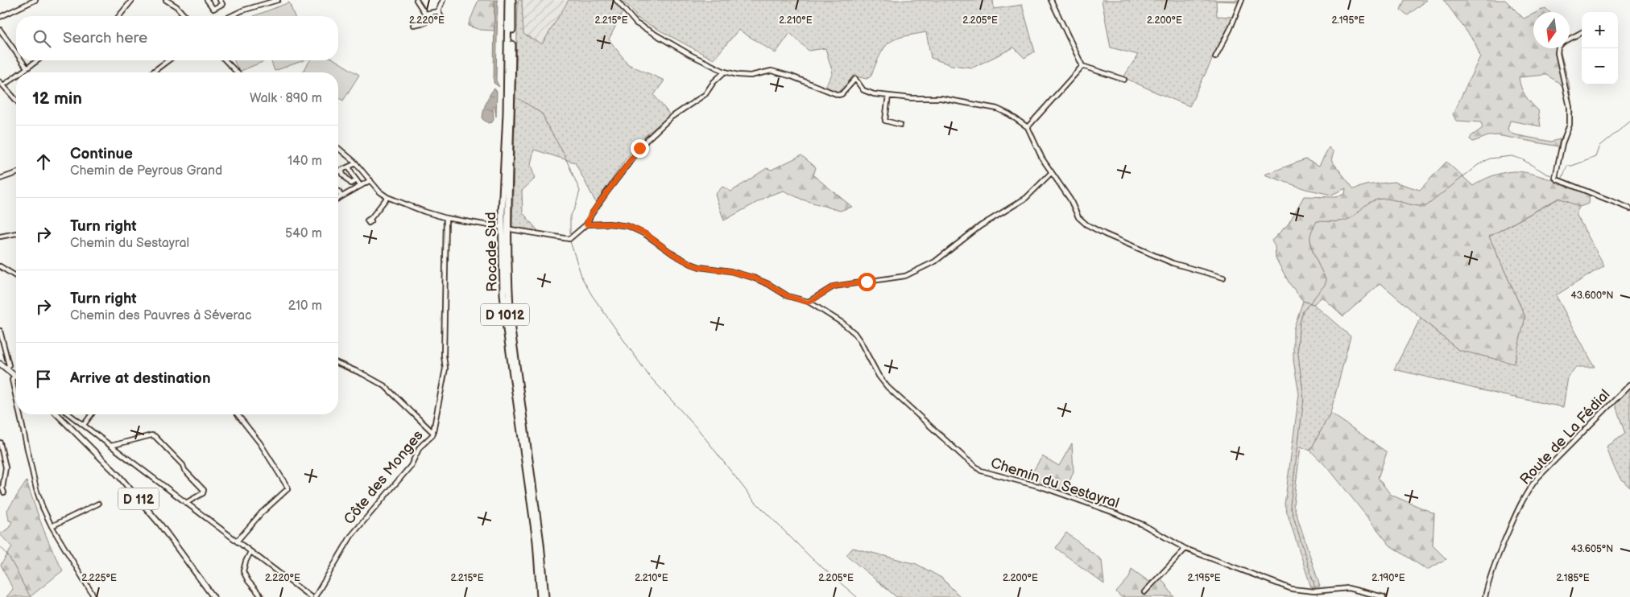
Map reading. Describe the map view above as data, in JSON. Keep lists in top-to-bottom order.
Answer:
{
  "streets": {
    "highway": ["Rocade Sud", "D 1012"],
    "main road": ["D 112"],
    "street": ["Route de La Fédial", "Côte des Monges", "Chemin du Sestayral"]
  },
  "north": "bottom",
  "page": {
    "map_buttons": ["+", "−"],
    "search": "Search here",
    "heading": ["12 min", "Walk · 890 m"],
    "list": [
      ["Continue", "Chemin de Peyrous Grand", "140 m"],
      ["Turn right", "Chemin du Sestayral", "540 m"],
      ["Turn right", "Chemin des Pauvres à Séverac", "210 m"],
      "Arrive at destination"
    ]
  },
  "coordinates": [
    "2.220°E",
    "2.215°E",
    "2.210°E",
    "2.205°E",
    "2.200°E",
    "2.195°E",
    "43.600°N",
    "43.605°N",
    "2.225°E",
    "2.190°E",
    "2.185°E"
  ]
}
